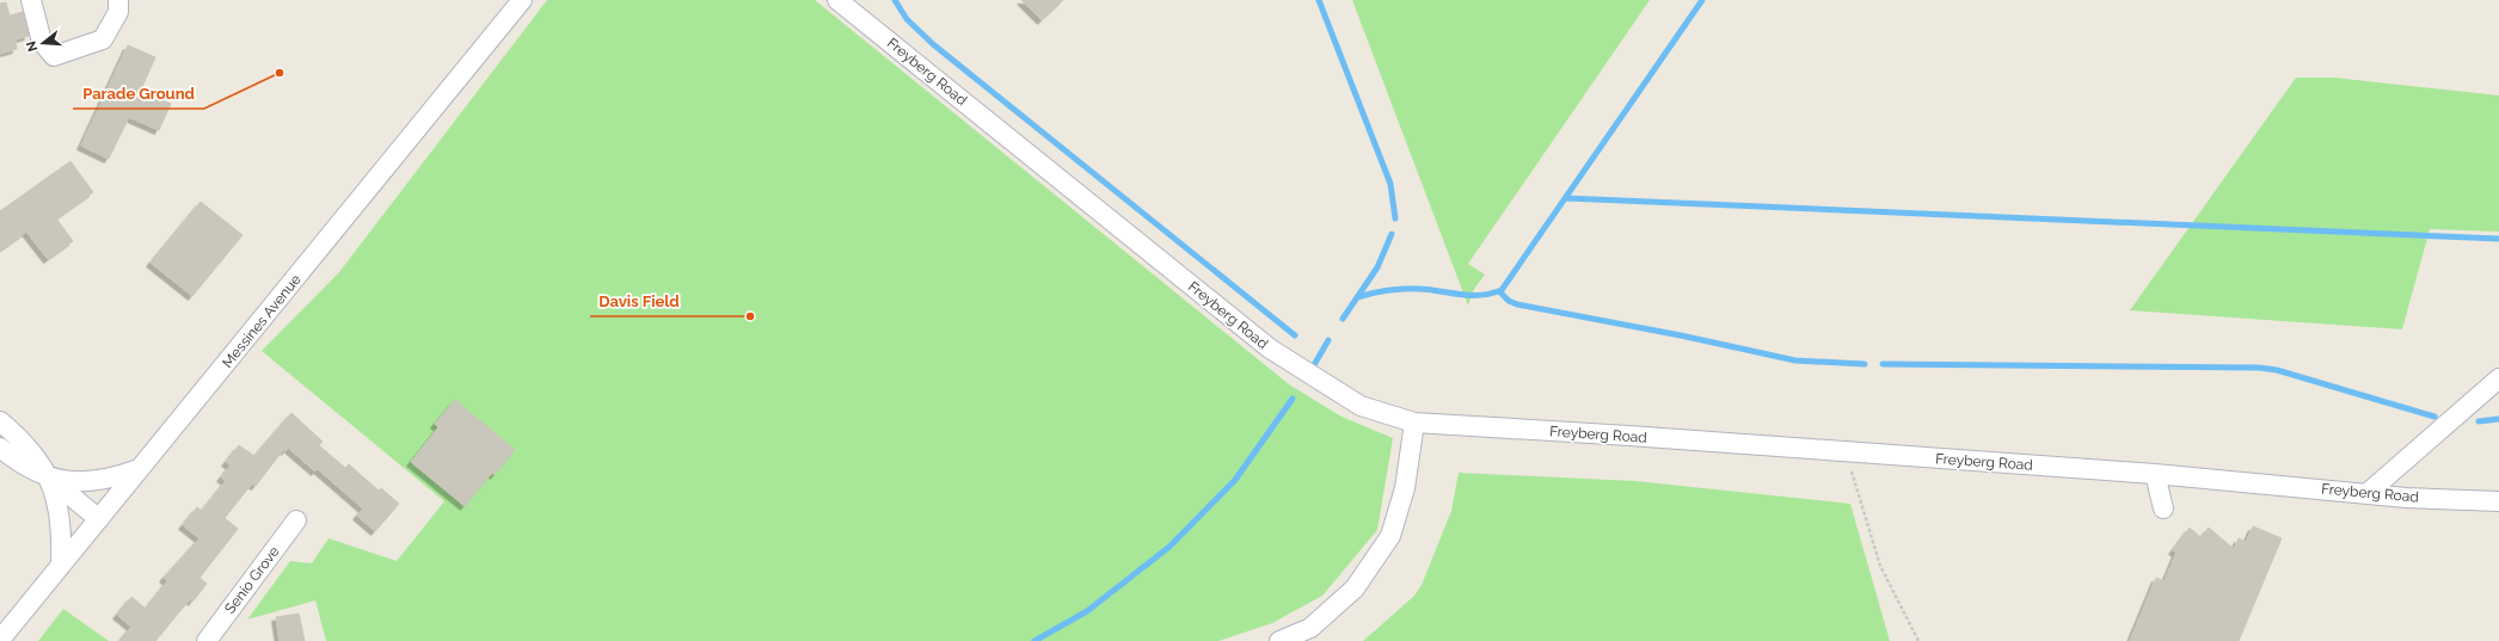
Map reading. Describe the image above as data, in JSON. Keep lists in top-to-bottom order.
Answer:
{
  "streets": {
    "street": ["Freyberg Road", "Messines Avenue", "Senio Grove"]
  },
  "places": ["Parade Ground", "Davis Field"],
  "north": "left"
}
